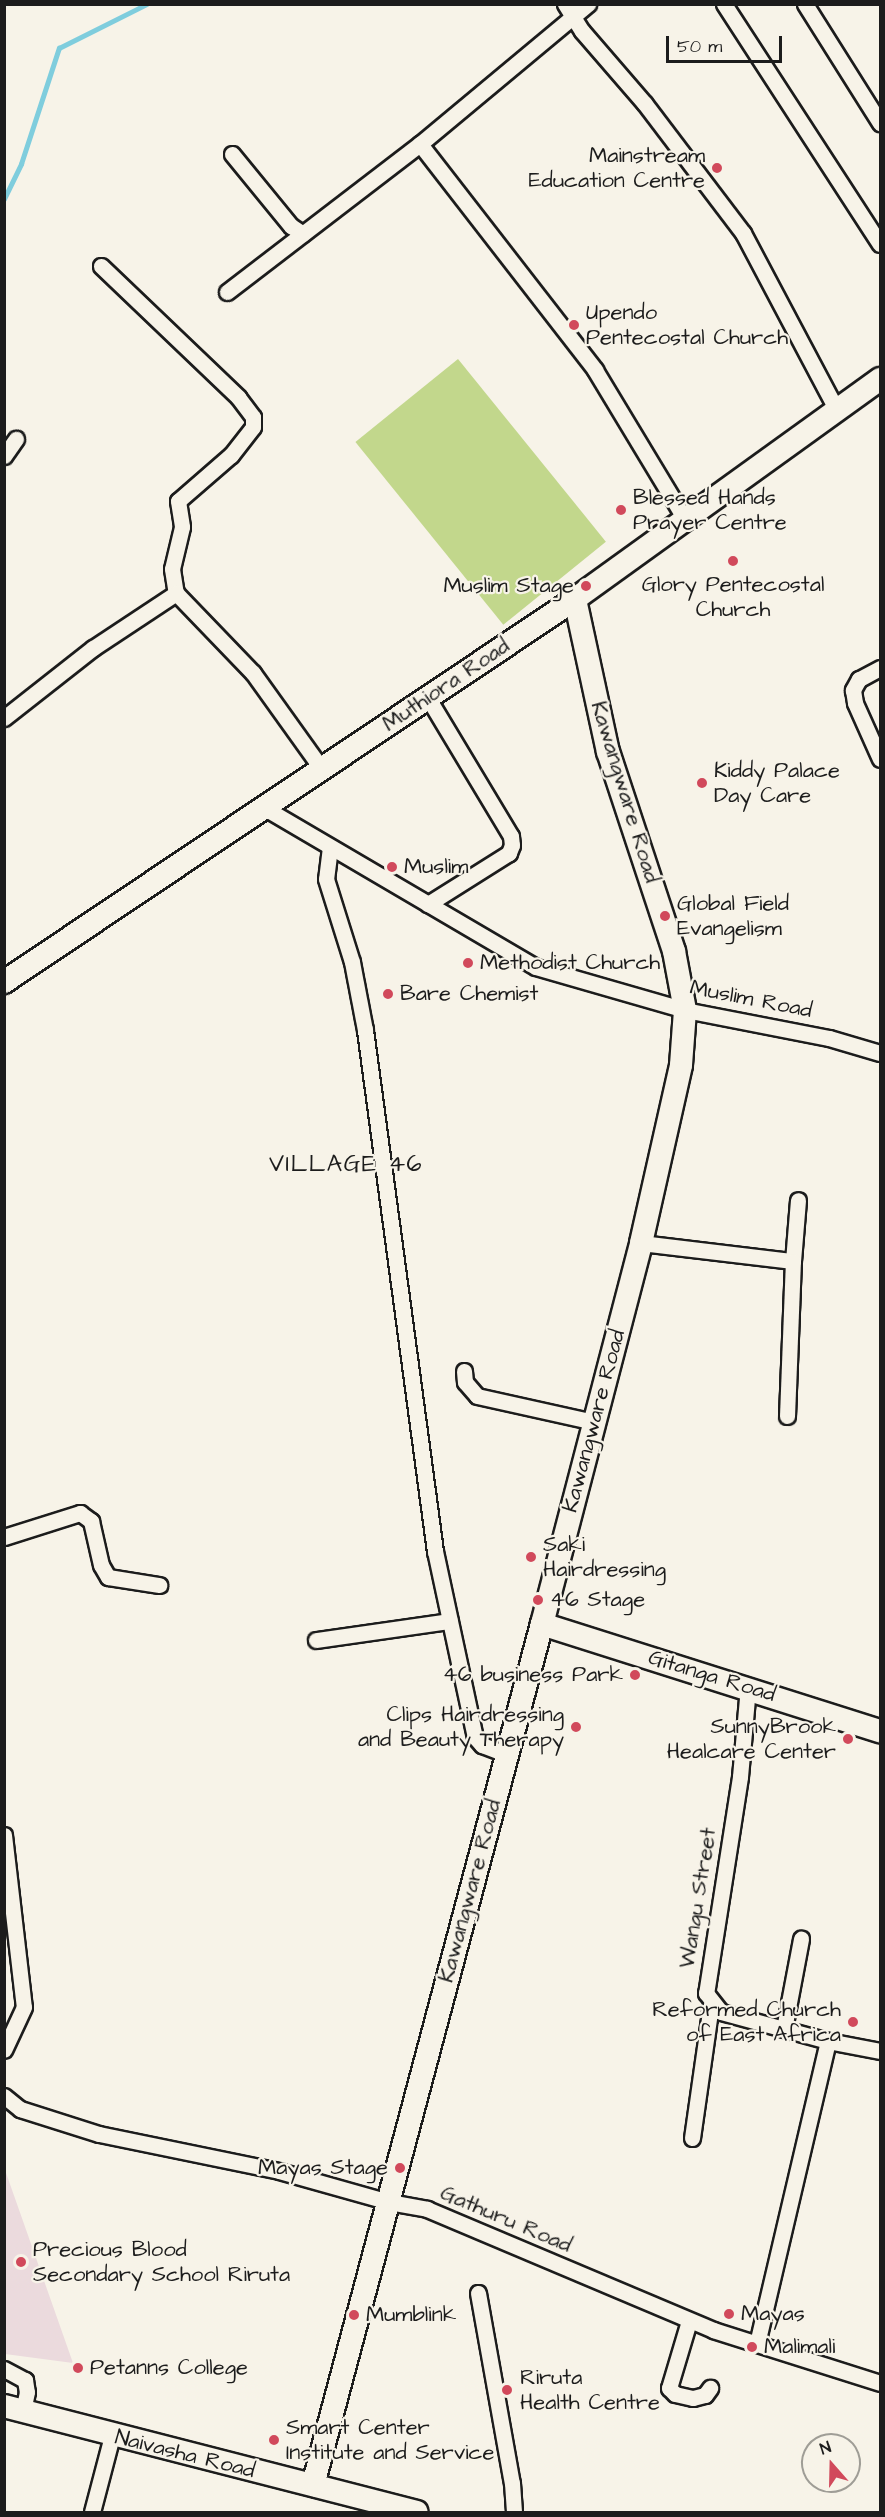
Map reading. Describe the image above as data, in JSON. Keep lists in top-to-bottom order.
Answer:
{
  "streets": {
    "street": [
      "Muthiora Road",
      "Kawangware Road",
      "Muslim Road",
      "Gitanga Road",
      "Wangu Street",
      "Gathuru Road",
      "Naivasha Road"
    ]
  },
  "crossings": [
    ["Muthiora Road", "Kawangware Road"],
    ["Muthiora Road", "Muslim Road"],
    ["Kawangware Road", "Muslim Road"],
    ["Kawangware Road", "Gitanga Road"],
    ["Kawangware Road", "Gathuru Road"],
    ["Kawangware Road", "Naivasha Road"],
    ["Gitanga Road", "Wangu Street"]
  ],
  "districts": ["VILLAGE 46"],
  "places": [
    "Mainstream Education Centre",
    "Upendo Pentecostal Church",
    "Blessed Hands Prayer Centre",
    "Glory Pentecostal Church",
    "Muslim Stage",
    "Kiddy Palace Day Care",
    "Muslim",
    "Global Field Evangelism",
    "Methodist Church",
    "Bare Chemist",
    "Saki Hairdressing",
    "46 Stage",
    "46 business Park",
    "Clips Hairdressing and Beauty Therapy",
    "SunnyBrook Healcare Center",
    "Reformed Church of East Africa",
    "Mayas Stage",
    "Precious Blood Secondary School Riruta",
    "Mayas",
    "Mumblink",
    "Malimali",
    "Petanns College",
    "Riruta Health Centre",
    "Smart Center Institute and Service"
  ],
  "scale_bar": "50 m",
  "north": "top"
}
